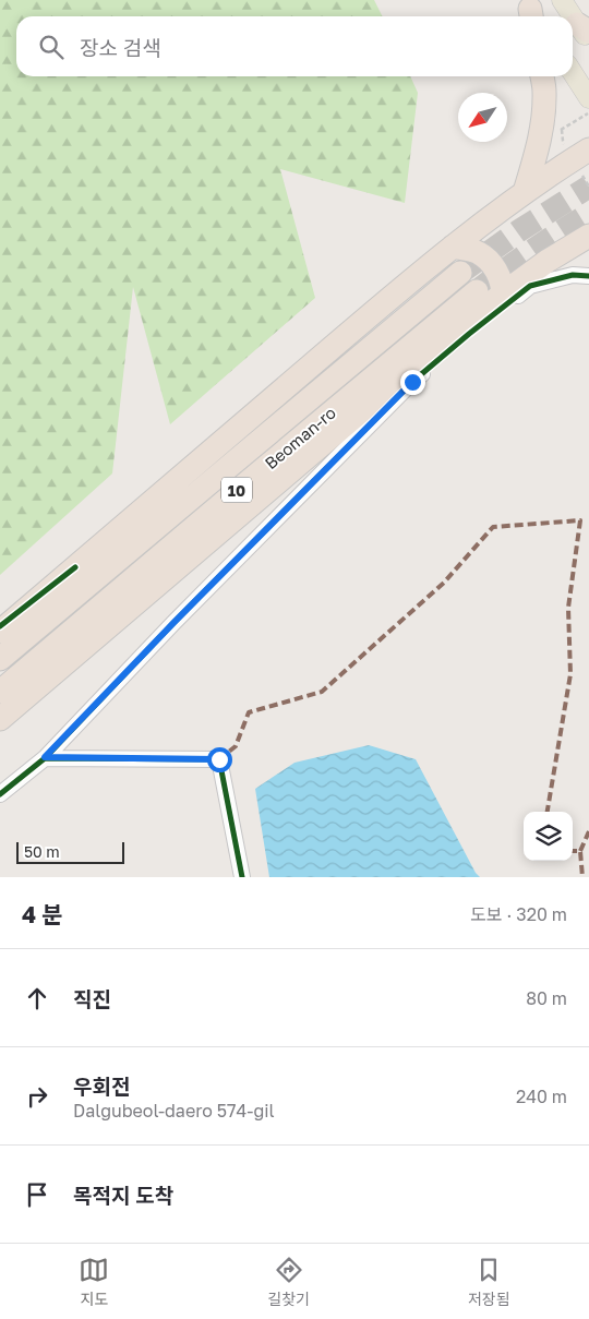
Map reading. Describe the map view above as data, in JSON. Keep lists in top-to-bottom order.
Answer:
{
  "streets": {
    "highway": ["Beoman-ro", "10"]
  },
  "scale_bar": "50 m",
  "north": "bottom left",
  "page": {
    "search": "장소 검색",
    "scale": "50 m",
    "heading": ["4 분", "도보 · 320 m"],
    "list": [
      ["직진", "80 m"],
      ["우회전", "Dalgubeol-daero 574-gil", "240 m"],
      "목적지 도착"
    ],
    "nav": ["지도", "길찾기", "저장됨"]
  }
}
